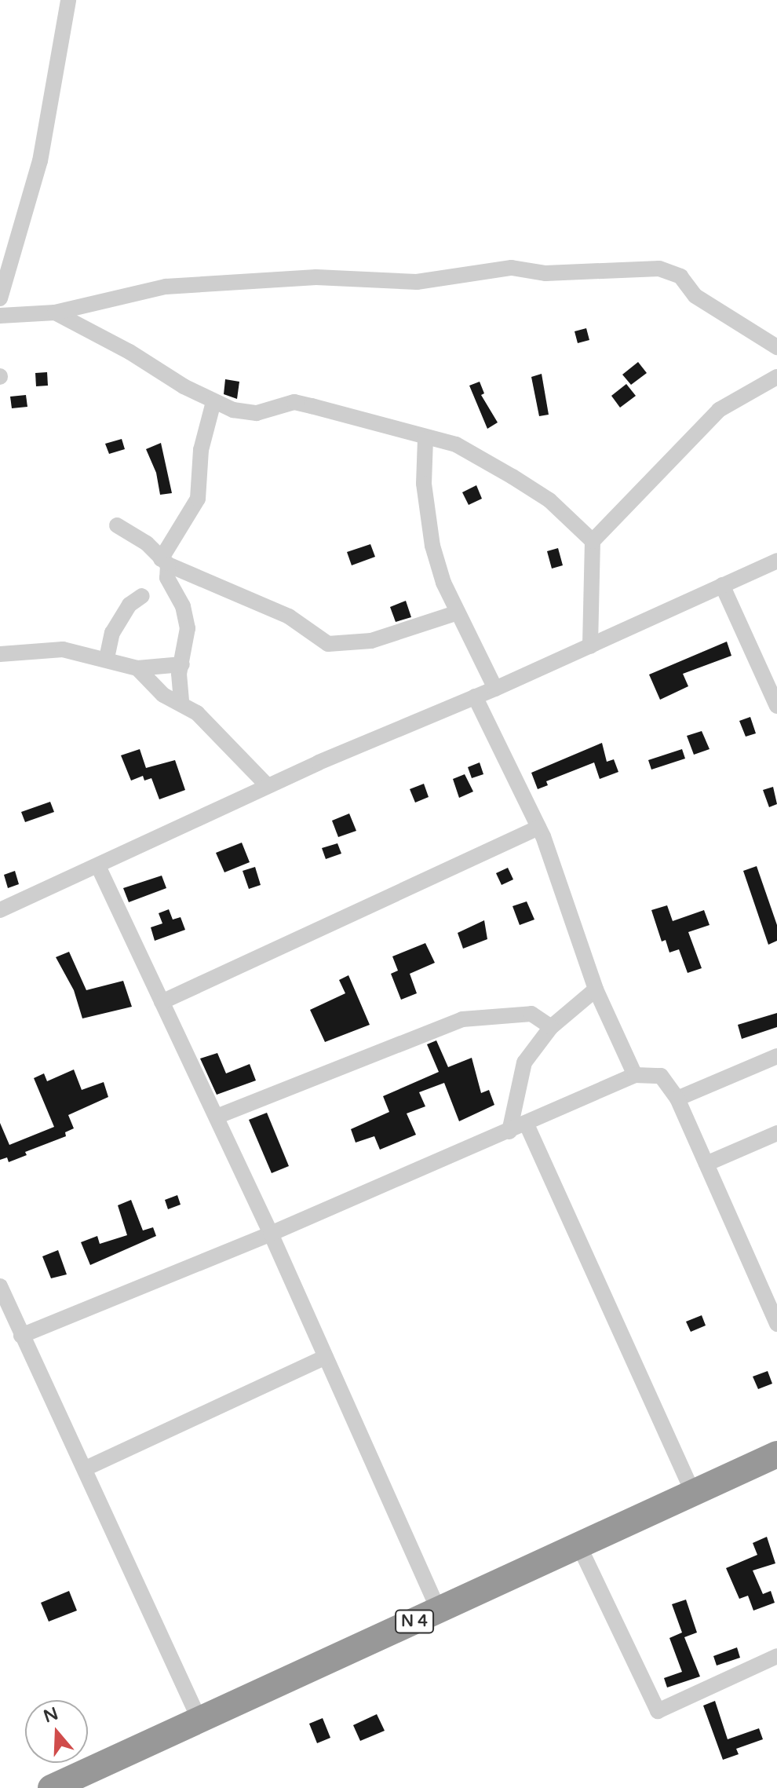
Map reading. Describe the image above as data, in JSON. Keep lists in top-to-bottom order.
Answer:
{
  "streets": {
    "highway": ["N 4"]
  },
  "north": "top"
}
